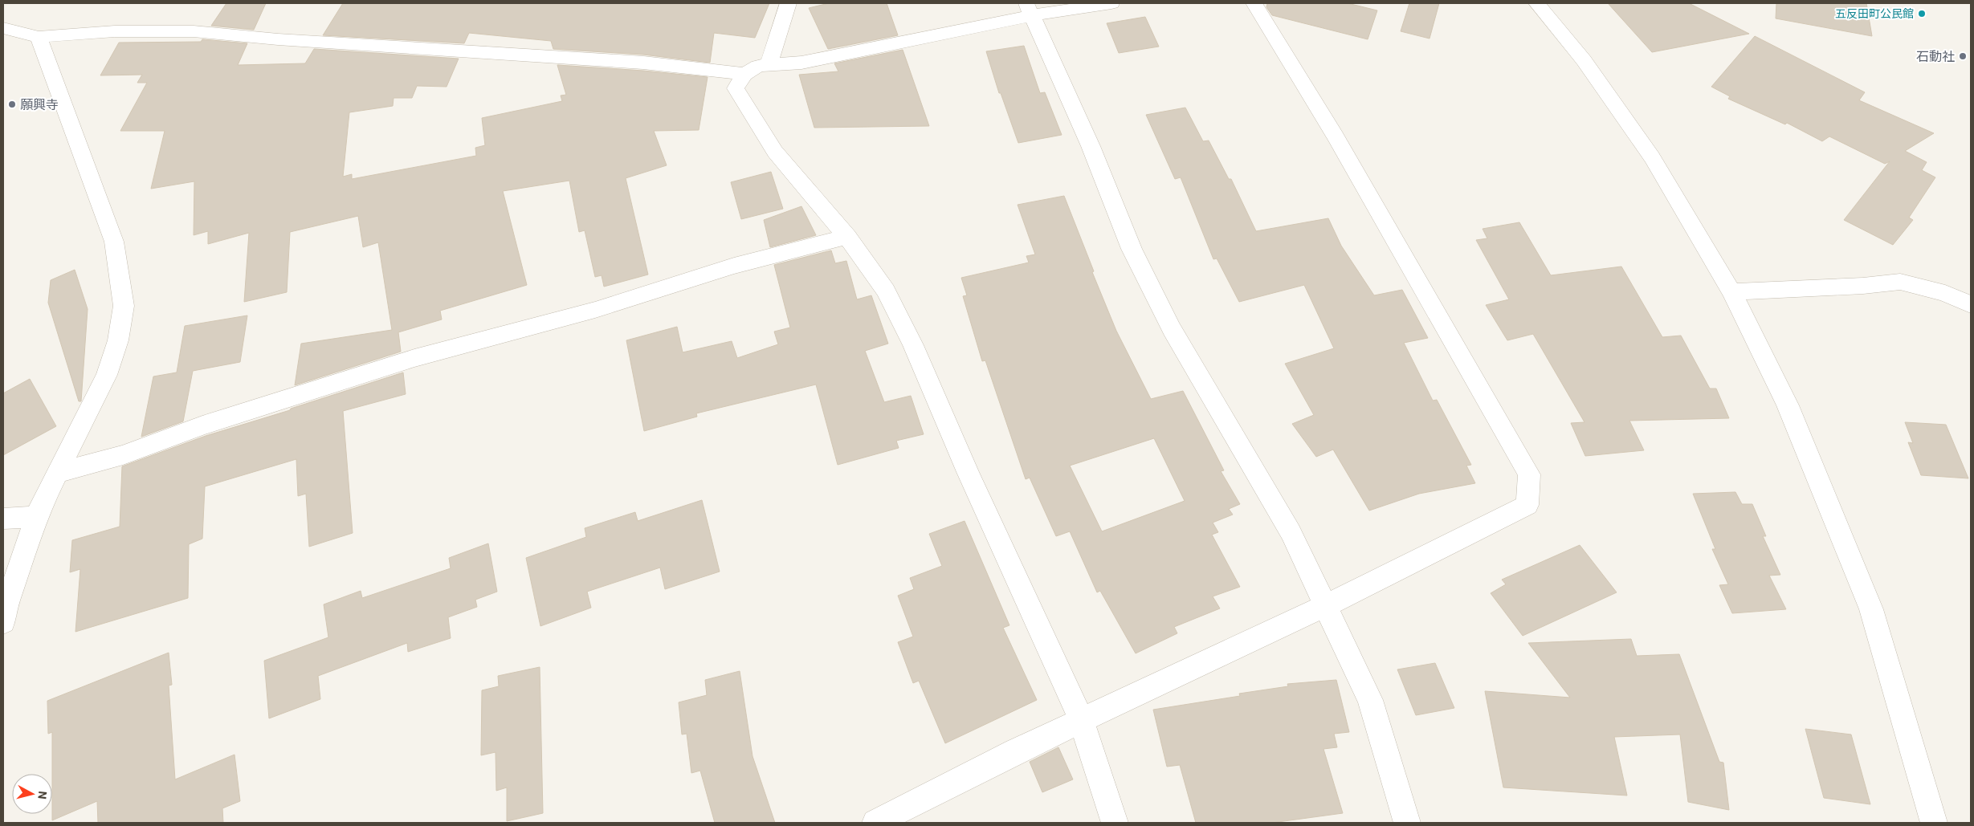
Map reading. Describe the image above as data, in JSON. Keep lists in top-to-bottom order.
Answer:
{
  "places": ["五反田町公民館", "石動社", "願興寺"],
  "north": "right"
}
